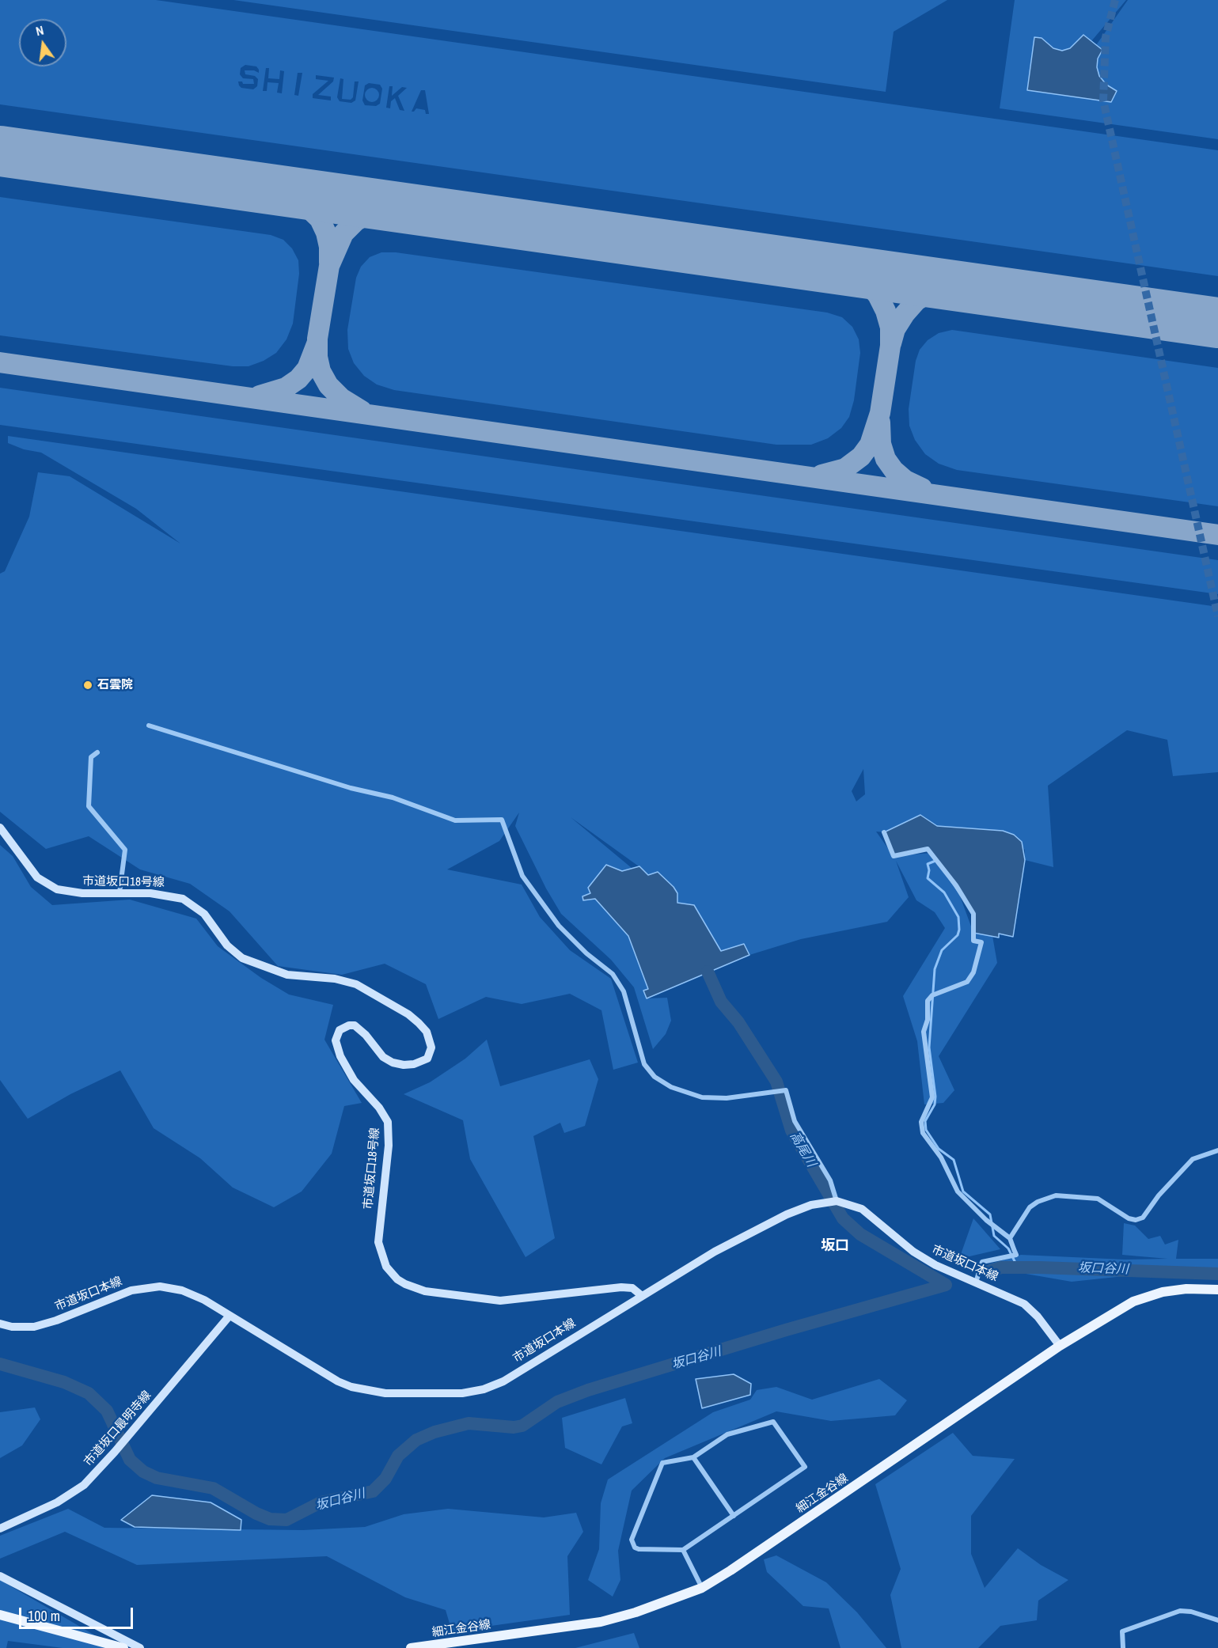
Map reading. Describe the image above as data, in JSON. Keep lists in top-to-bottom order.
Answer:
{
  "streets": {
    "main road": ["細江金谷線"],
    "street": ["市道坂口18号線", "市道坂口本線", "市道坂口最明寺線"]
  },
  "crossings": [
    ["市道坂口18号線", "市道坂口本線"],
    ["市道坂口本線", "市道坂口最明寺線"],
    ["市道坂口本線", "細江金谷線"]
  ],
  "districts": ["坂口"],
  "water": ["高尾川", "坂口谷川"],
  "places": ["石雲院"],
  "scale_bar": "100 m",
  "north": "top"
}
